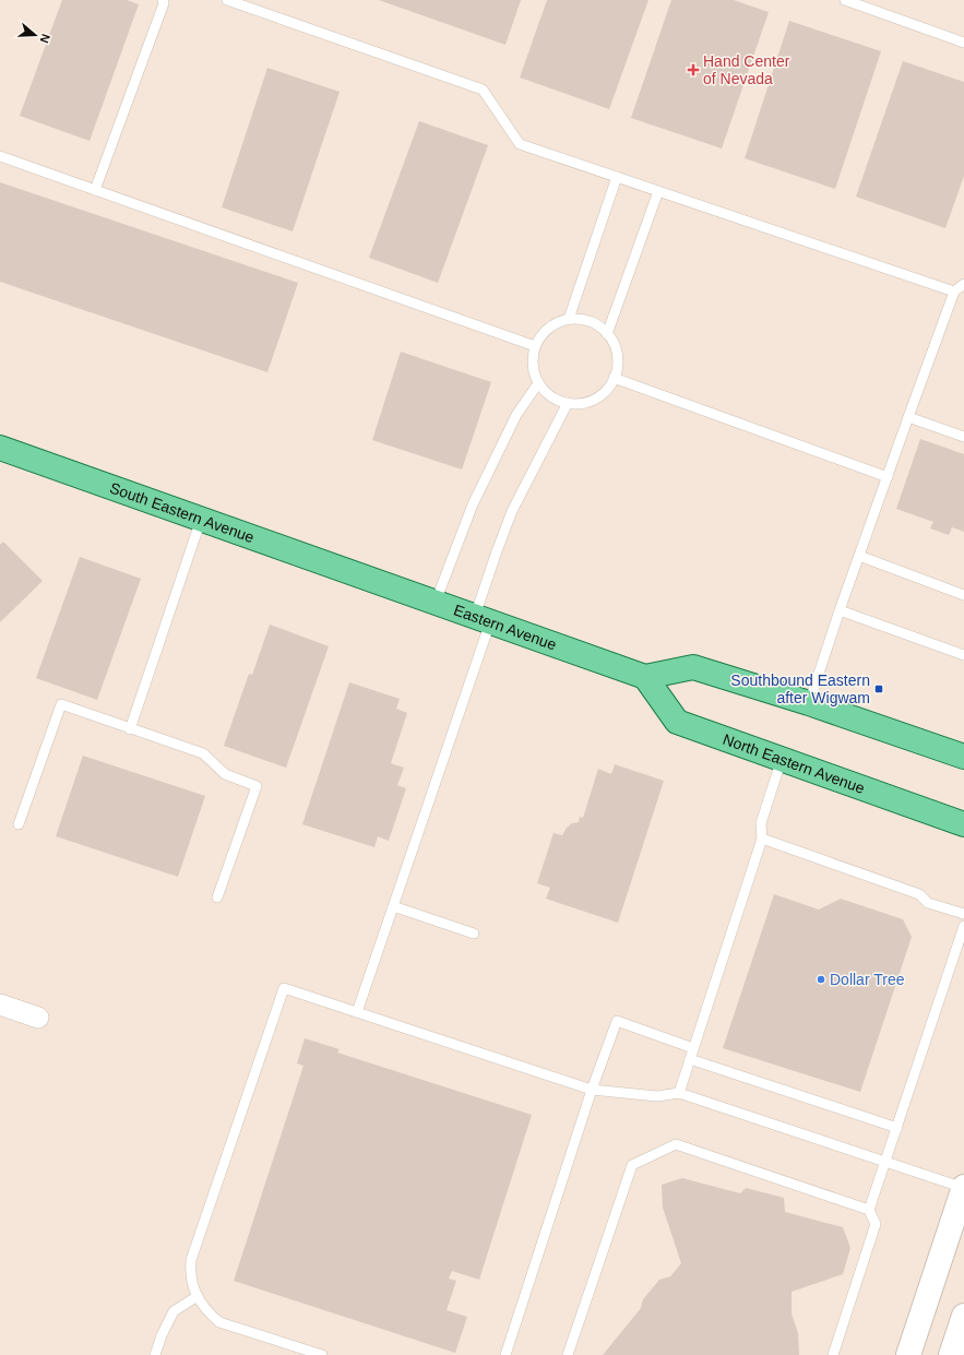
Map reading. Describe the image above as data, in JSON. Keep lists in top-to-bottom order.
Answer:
{
  "streets": {
    "main road": ["South Eastern Avenue", "Eastern Avenue", "North Eastern Avenue"]
  },
  "crossings": [
    ["South Eastern Avenue", "Eastern Avenue"],
    ["Eastern Avenue", "North Eastern Avenue"]
  ],
  "places": {
    "health": ["Hand Center of Nevada"],
    "transit": ["Southbound Eastern after Wigwam"],
    "other": ["Dollar Tree"]
  },
  "north": "right"
}
